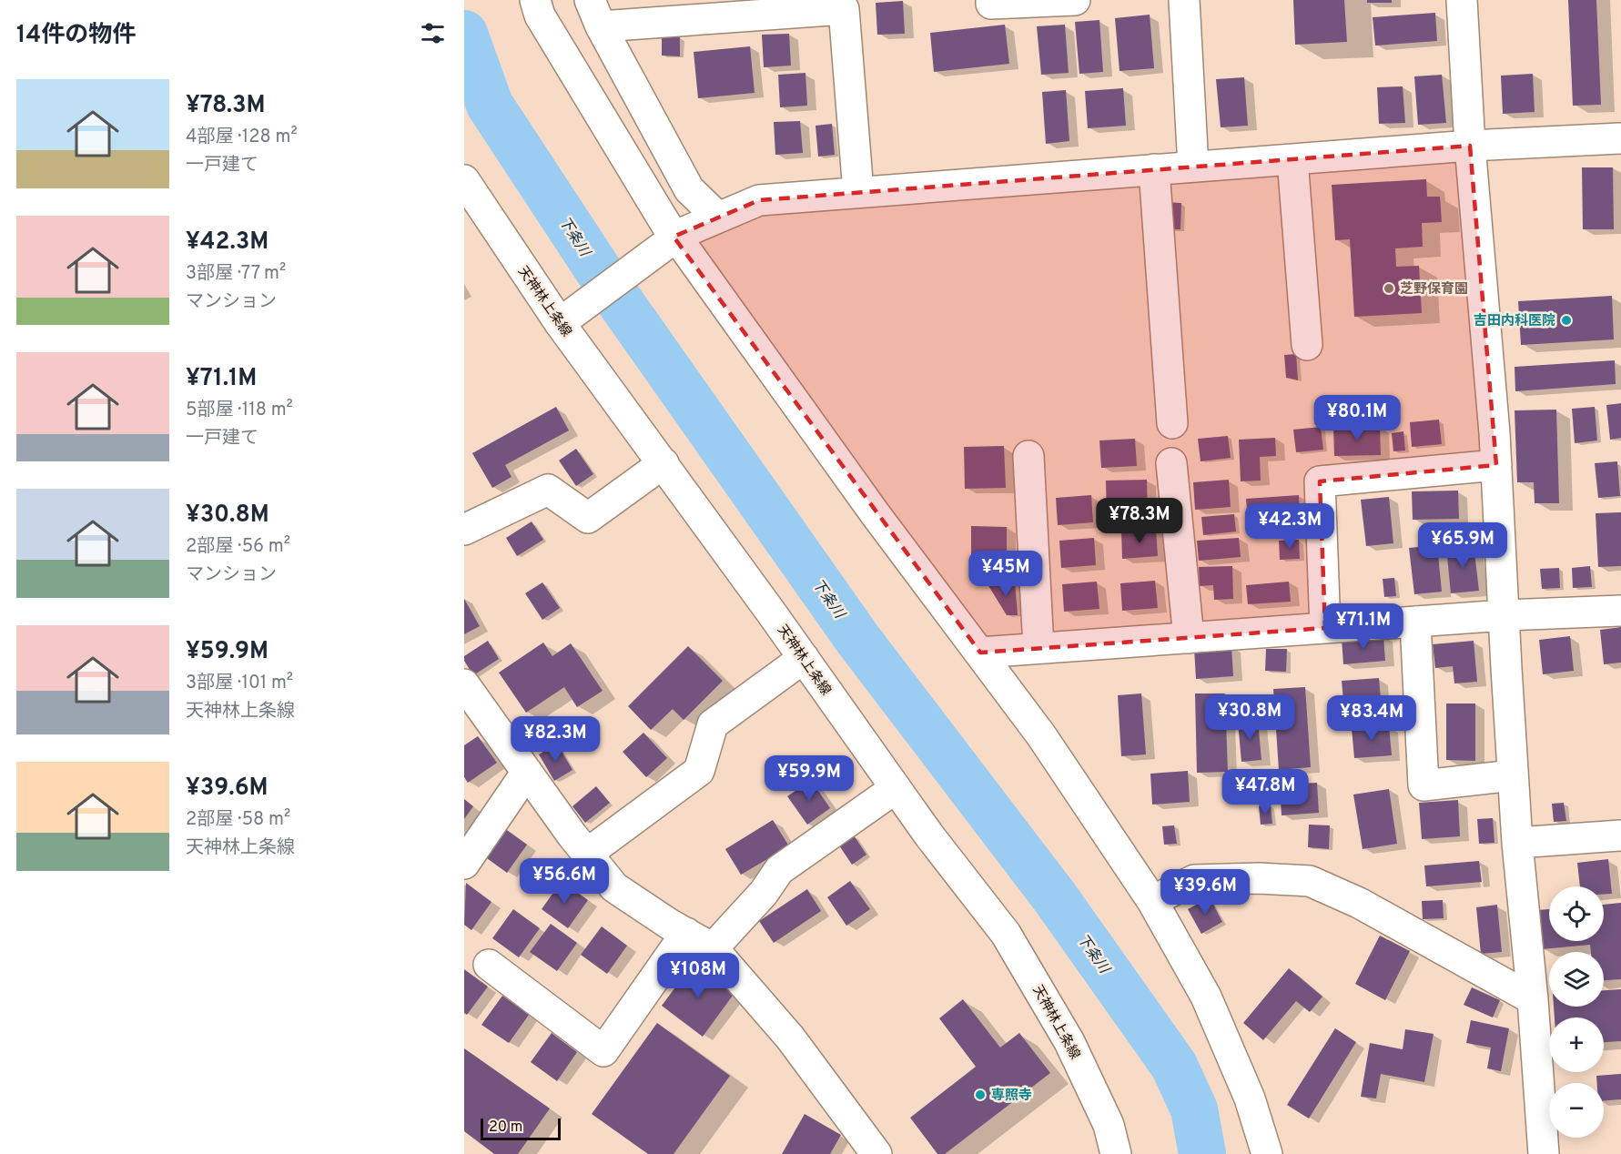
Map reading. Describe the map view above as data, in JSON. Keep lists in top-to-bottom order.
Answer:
{
  "streets": {
    "street": ["天神林上条線"]
  },
  "water": ["下条川"],
  "places": ["芝野保育園", "吉田内科医院", "専照寺"],
  "scale_bar": "20 m",
  "page": {
    "heading": "14件の物件",
    "list": [
      {
        "name": "¥78.3M",
        "note": "4部屋 · 128 m² · 一戸建て"
      },
      {
        "name": "¥42.3M",
        "note": "3部屋 · 77 m² · マンション"
      },
      {
        "name": "¥71.1M",
        "note": "5部屋 · 118 m² · 一戸建て"
      },
      {
        "name": "¥30.8M",
        "note": "2部屋 · 56 m² · マンション"
      },
      {
        "name": "¥59.9M",
        "note": "3部屋 · 101 m² · 天神林上条線"
      },
      {
        "name": "¥39.6M",
        "note": "2部屋 · 58 m² · 天神林上条線"
      }
    ],
    "price": [
      "¥80.1M",
      "¥78.3M",
      "¥42.3M",
      "¥65.9M",
      "¥45M",
      "¥71.1M",
      "¥30.8M",
      "¥83.4M",
      "¥82.3M",
      "¥59.9M",
      "¥47.8M",
      "¥56.6M",
      "¥39.6M",
      "¥108M"
    ],
    "map_buttons": ["+", "−"],
    "scale": "20 m"
  }
}
